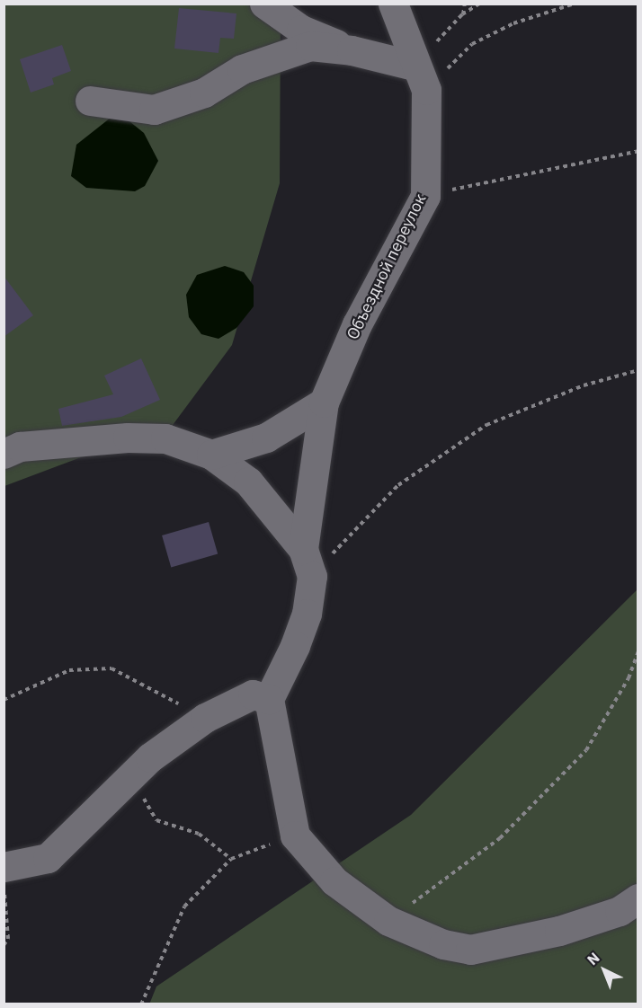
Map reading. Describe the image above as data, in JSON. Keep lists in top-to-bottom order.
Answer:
{
  "streets": {
    "street": ["Объездной переулок"]
  },
  "north": "top left"
}
